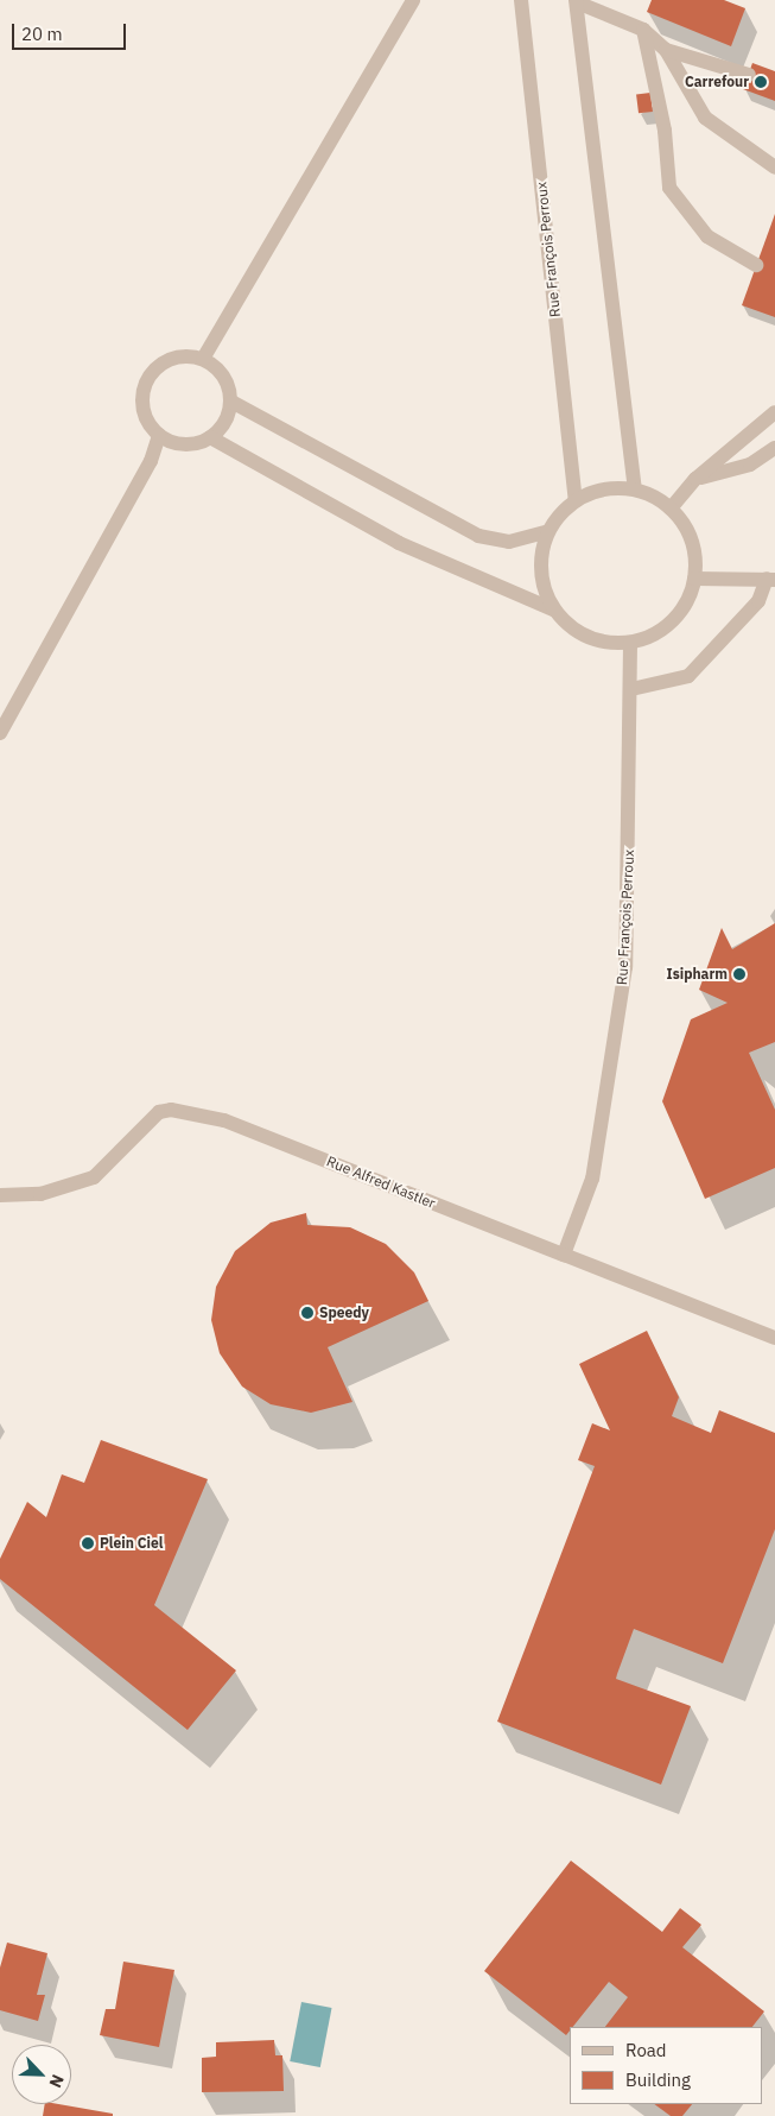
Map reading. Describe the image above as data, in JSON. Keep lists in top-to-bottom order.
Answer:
{
  "streets": {
    "street": ["Rue François Perroux", "Rue Alfred Kastler"]
  },
  "crossings": [
    ["Rue François Perroux", "Rue Alfred Kastler"]
  ],
  "places": [
    "Carrefour",
    "Isipharm",
    "Speedy",
    "Plein Ciel"
  ],
  "legend": ["Road", "Building"],
  "scale_bar": "20 m",
  "north": "bottom right"
}
